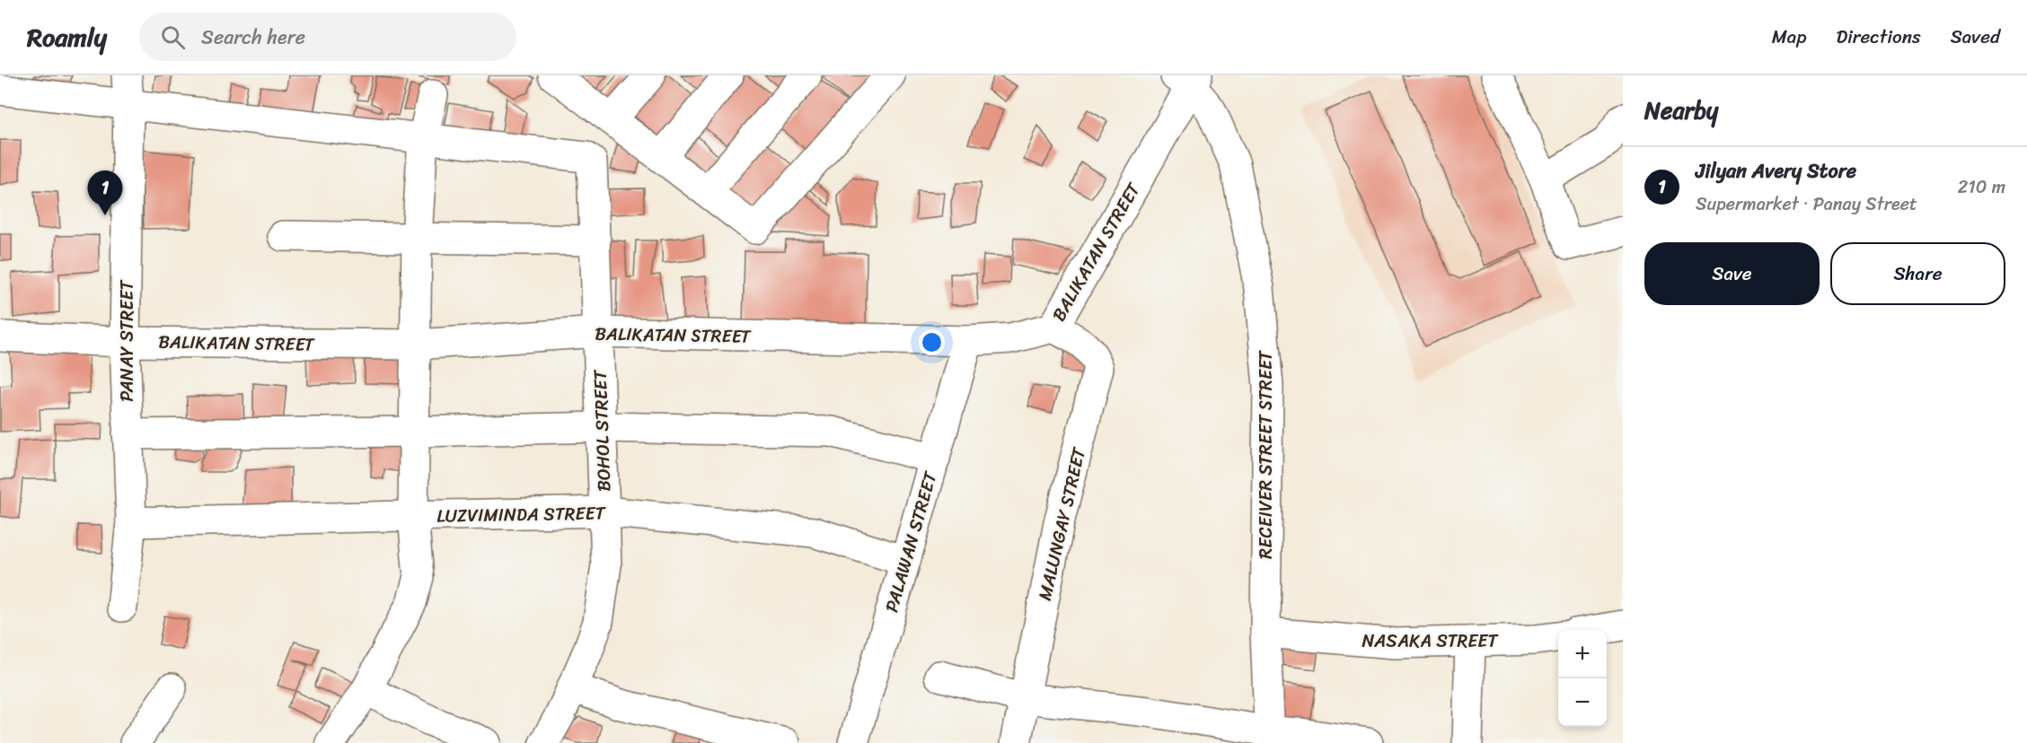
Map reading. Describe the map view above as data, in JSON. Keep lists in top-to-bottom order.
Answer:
{
  "streets": {
    "street": [
      "BALIKATAN STREET",
      "PANAY STREET",
      "BOHOL STREET",
      "RECEIVER STREET STREET",
      "LUZVIMINDA STREET",
      "MALUNGAY STREET",
      "PALAWAN STREET",
      "NASAKA STREET"
    ]
  },
  "crossings": [
    ["BALIKATAN STREET", "PANAY STREET"],
    ["BALIKATAN STREET", "BOHOL STREET"],
    ["BALIKATAN STREET", "RECEIVER STREET STREET"],
    ["BALIKATAN STREET", "MALUNGAY STREET"],
    ["BALIKATAN STREET", "PALAWAN STREET"],
    ["PANAY STREET", "BOHOL STREET"],
    ["PANAY STREET", "LUZVIMINDA STREET"],
    ["BOHOL STREET", "LUZVIMINDA STREET"],
    ["RECEIVER STREET STREET", "NASAKA STREET"],
    ["LUZVIMINDA STREET", "PALAWAN STREET"]
  ],
  "page": {
    "header": "Roamly",
    "search": "Search here",
    "nav": ["Map", "Directions", "Saved"],
    "heading": "Nearby",
    "list": [
      {
        "mark": "1",
        "name": "Jilyan Avery Store",
        "note": "Supermarket · Panay Street",
        "value": "210 m"
      }
    ],
    "pins": "1",
    "buttons": ["Save", "Share"],
    "map_buttons": ["+", "−"]
  }
}
